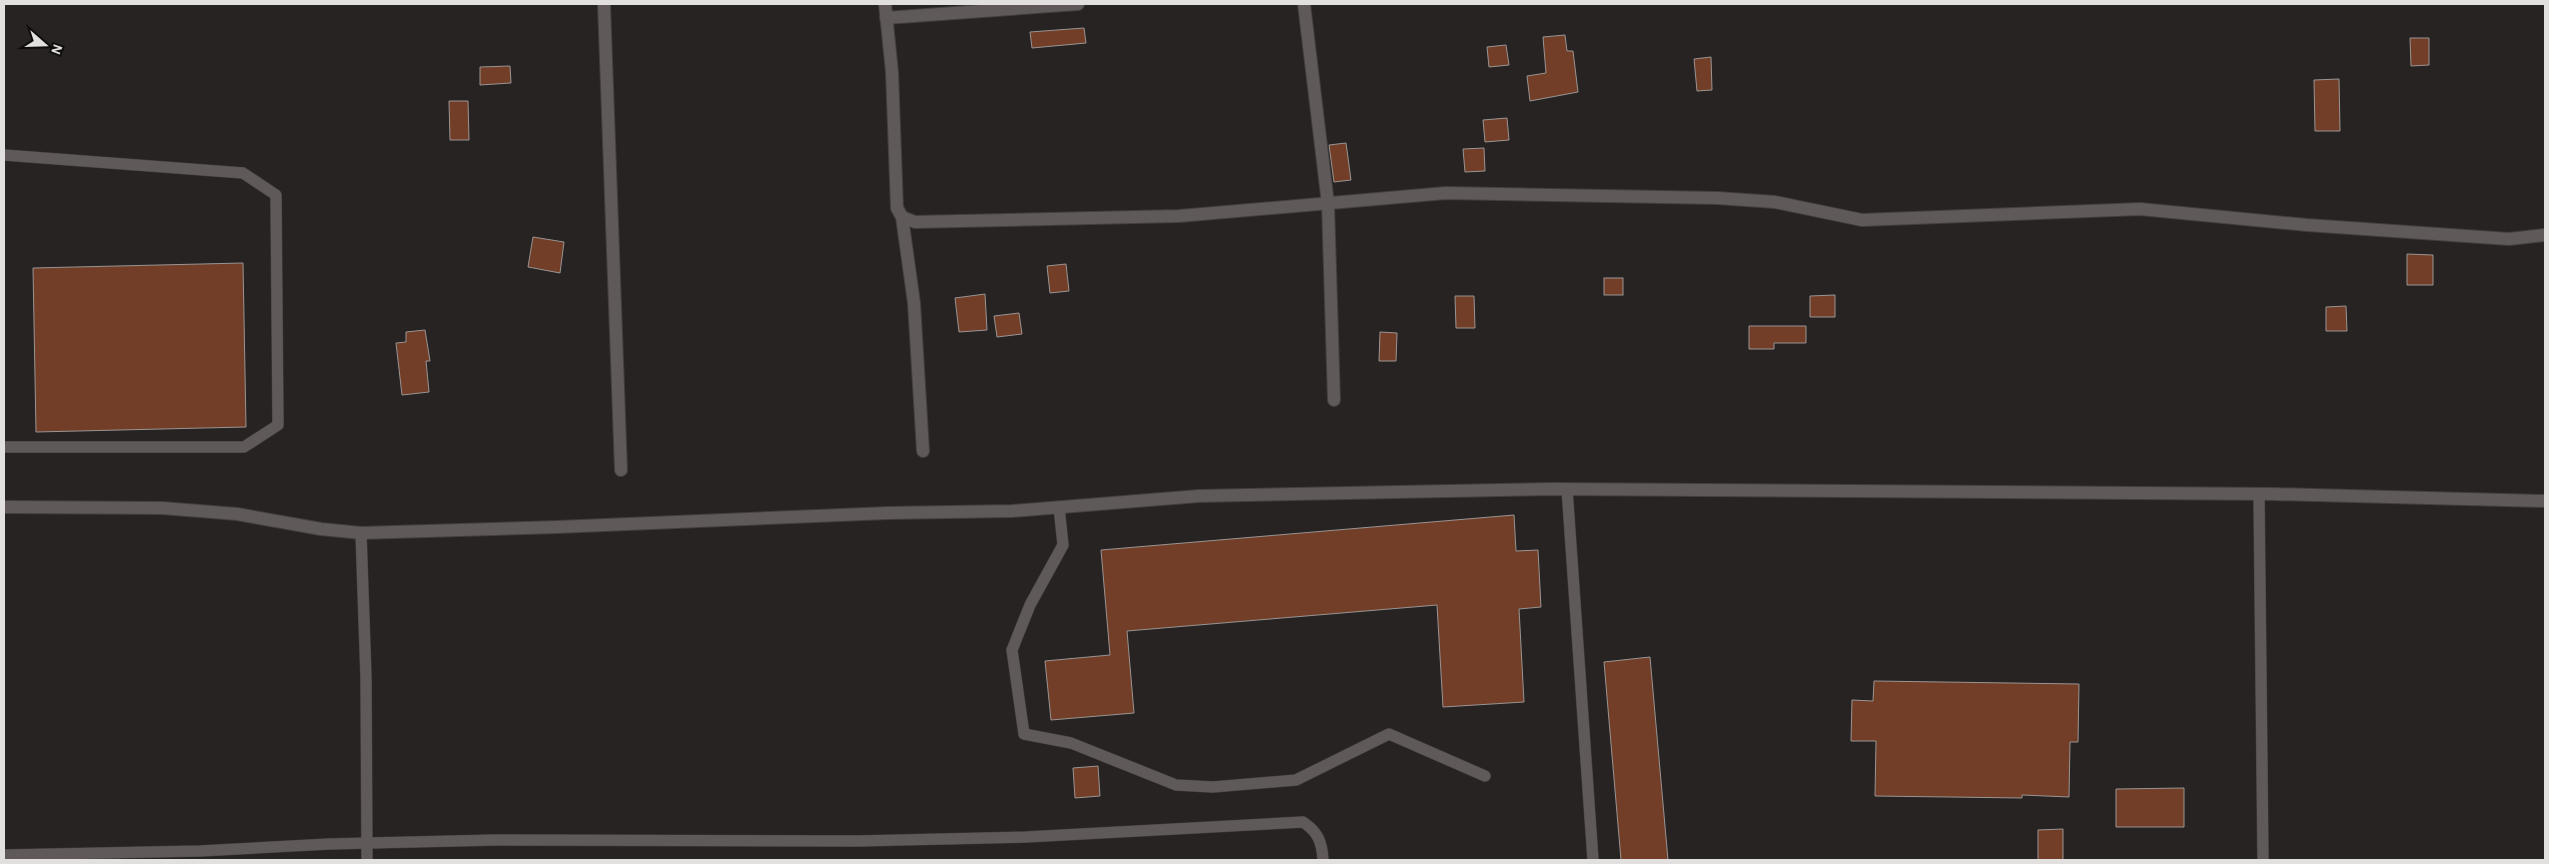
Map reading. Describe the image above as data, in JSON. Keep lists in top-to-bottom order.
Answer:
{
  "north": "right"
}
